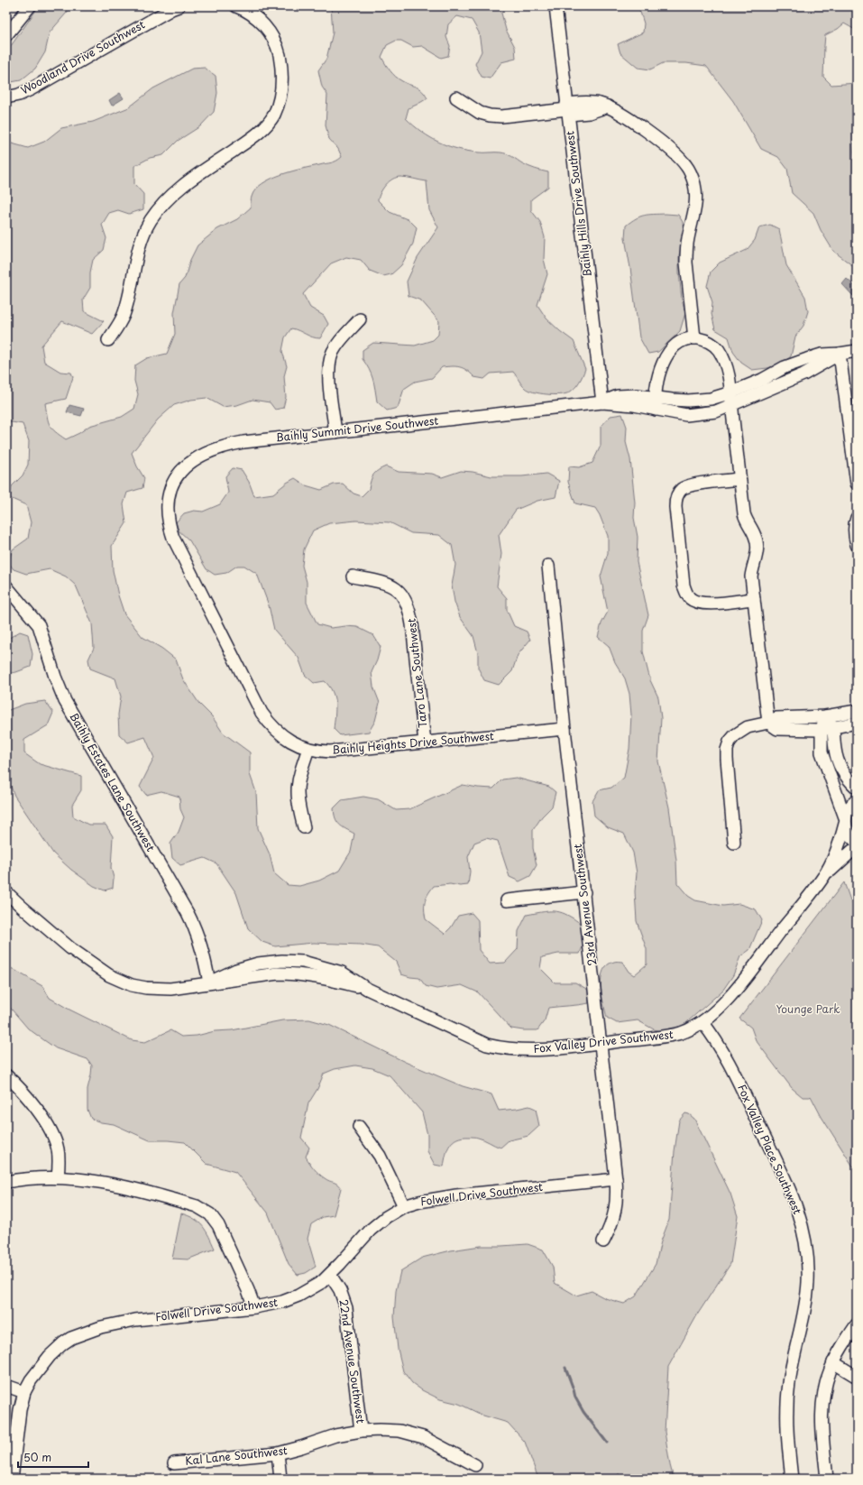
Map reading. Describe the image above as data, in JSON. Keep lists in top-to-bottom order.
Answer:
{
  "streets": {
    "street": [
      "Woodland Drive Southwest",
      "Baihly Hills Drive Southwest",
      "Baihly Summit Drive Southwest",
      "Taro Lane Southwest",
      "Baihly Heights Drive Southwest",
      "Baihly Estates Lane Southwest",
      "23rd Avenue Southwest",
      "Fox Valley Drive Southwest",
      "Fox Valley Place Southwest",
      "Folwell Drive Southwest",
      "22nd Avenue Southwest",
      "Kal Lane Southwest"
    ]
  },
  "crossings": [
    ["Baihly Hills Drive Southwest", "Baihly Summit Drive Southwest"],
    ["Baihly Summit Drive Southwest", "Baihly Heights Drive Southwest"],
    ["Taro Lane Southwest", "Baihly Heights Drive Southwest"],
    ["Baihly Heights Drive Southwest", "23rd Avenue Southwest"],
    ["Baihly Estates Lane Southwest", "Fox Valley Drive Southwest"],
    ["23rd Avenue Southwest", "Fox Valley Drive Southwest"],
    ["23rd Avenue Southwest", "Folwell Drive Southwest"],
    ["Fox Valley Drive Southwest", "Fox Valley Place Southwest"],
    ["Folwell Drive Southwest", "22nd Avenue Southwest"],
    ["22nd Avenue Southwest", "Kal Lane Southwest"]
  ],
  "parks": ["Younge Park"],
  "scale_bar": "50 m"
}
